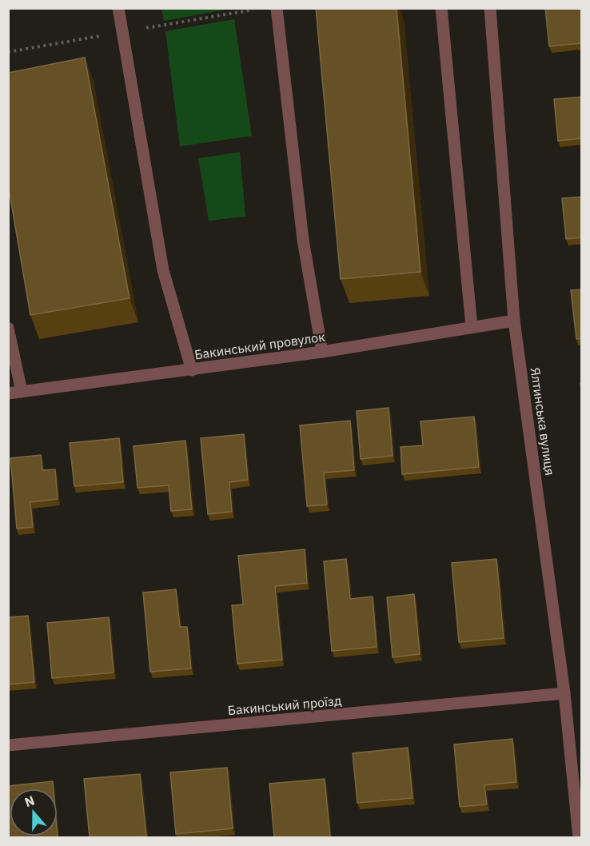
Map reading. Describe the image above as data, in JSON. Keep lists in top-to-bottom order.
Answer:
{
  "streets": {
    "street": ["Бакинський провулок", "Ялтинська вулиця", "Бакинський проїзд"]
  },
  "crossings": [
    ["Бакинський провулок", "Ялтинська вулиця"],
    ["Ялтинська вулиця", "Бакинський проїзд"]
  ],
  "north": "top"
}
